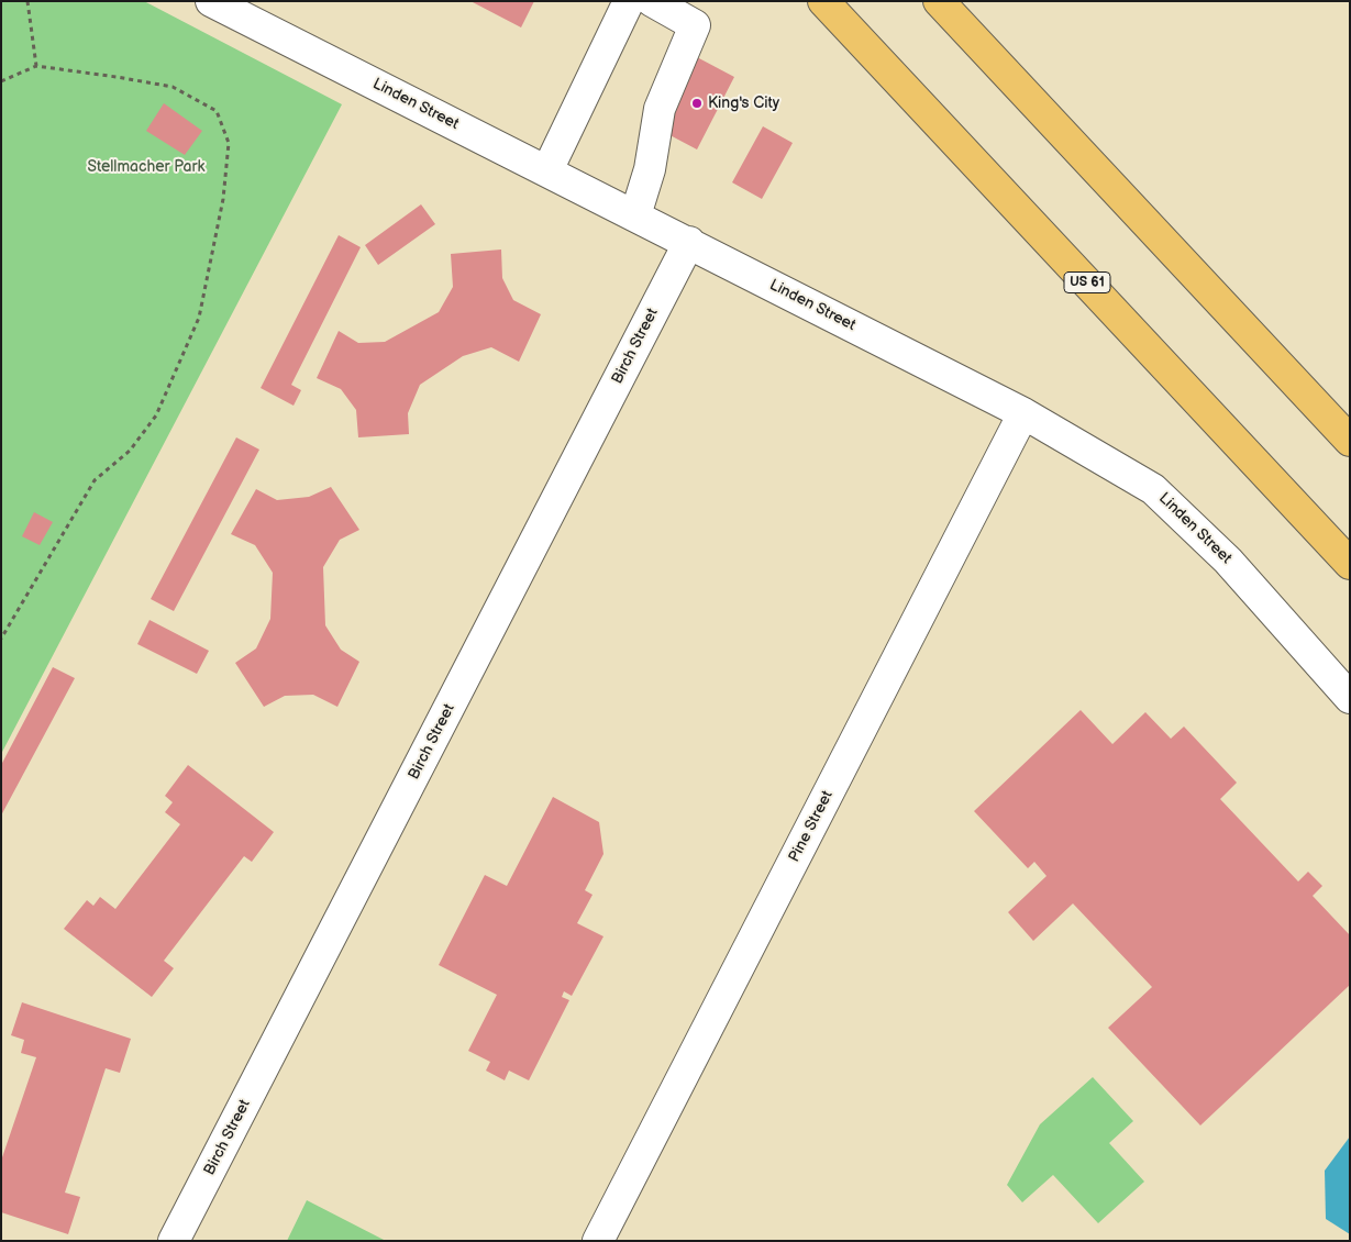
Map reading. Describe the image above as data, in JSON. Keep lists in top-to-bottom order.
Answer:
{
  "streets": {
    "main road": ["US 61"],
    "street": ["Linden Street", "Birch Street", "Pine Street"]
  },
  "crossings": [
    ["Linden Street", "Birch Street"],
    ["Linden Street", "Pine Street"]
  ],
  "parks": ["Stellmacher Park"],
  "places": ["King's City"]
}
